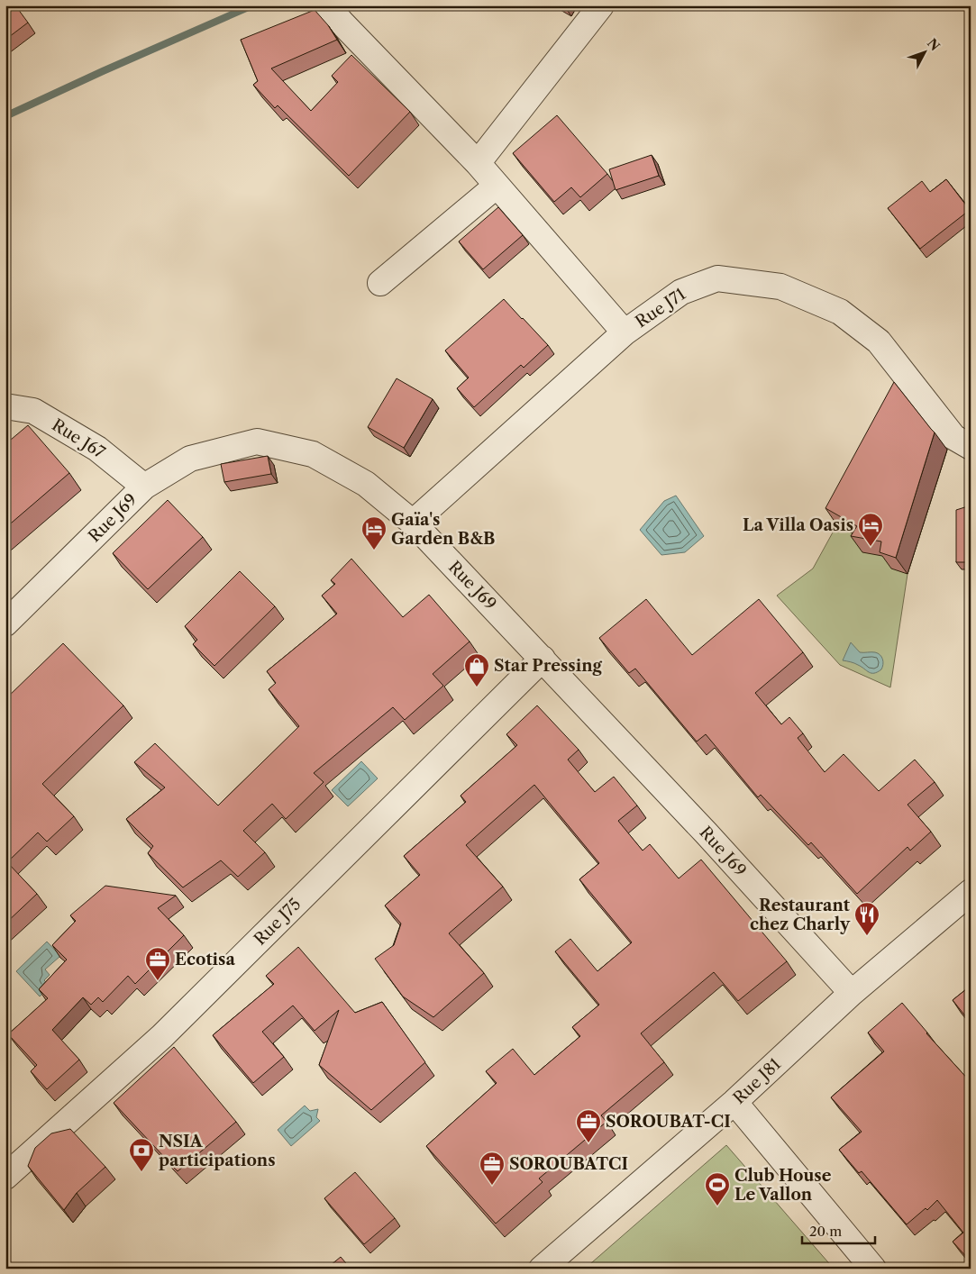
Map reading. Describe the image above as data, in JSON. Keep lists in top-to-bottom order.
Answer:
{
  "streets": {
    "street": [
      "Rue J71",
      "Rue J67",
      "Rue J69",
      "Rue J75",
      "Rue J81"
    ]
  },
  "crossings": [
    ["Rue J71", "Rue J69"],
    ["Rue J67", "Rue J69"],
    ["Rue J69", "Rue J75"],
    ["Rue J69", "Rue J81"]
  ],
  "places": {
    "hotel": ["La Villa Oasis", "Gaïa's Garden B&B"],
    "shop": ["Star Pressing"],
    "restaurant": ["Restaurant chez Charly"],
    "office": ["Ecotisa", "SOROUBAT-CI", "SOROUBATCI"],
    "bank": ["NSIA participations"],
    "sports": ["Club House Le Vallon"]
  },
  "scale_bar": "20 m",
  "north": "top right"
}
